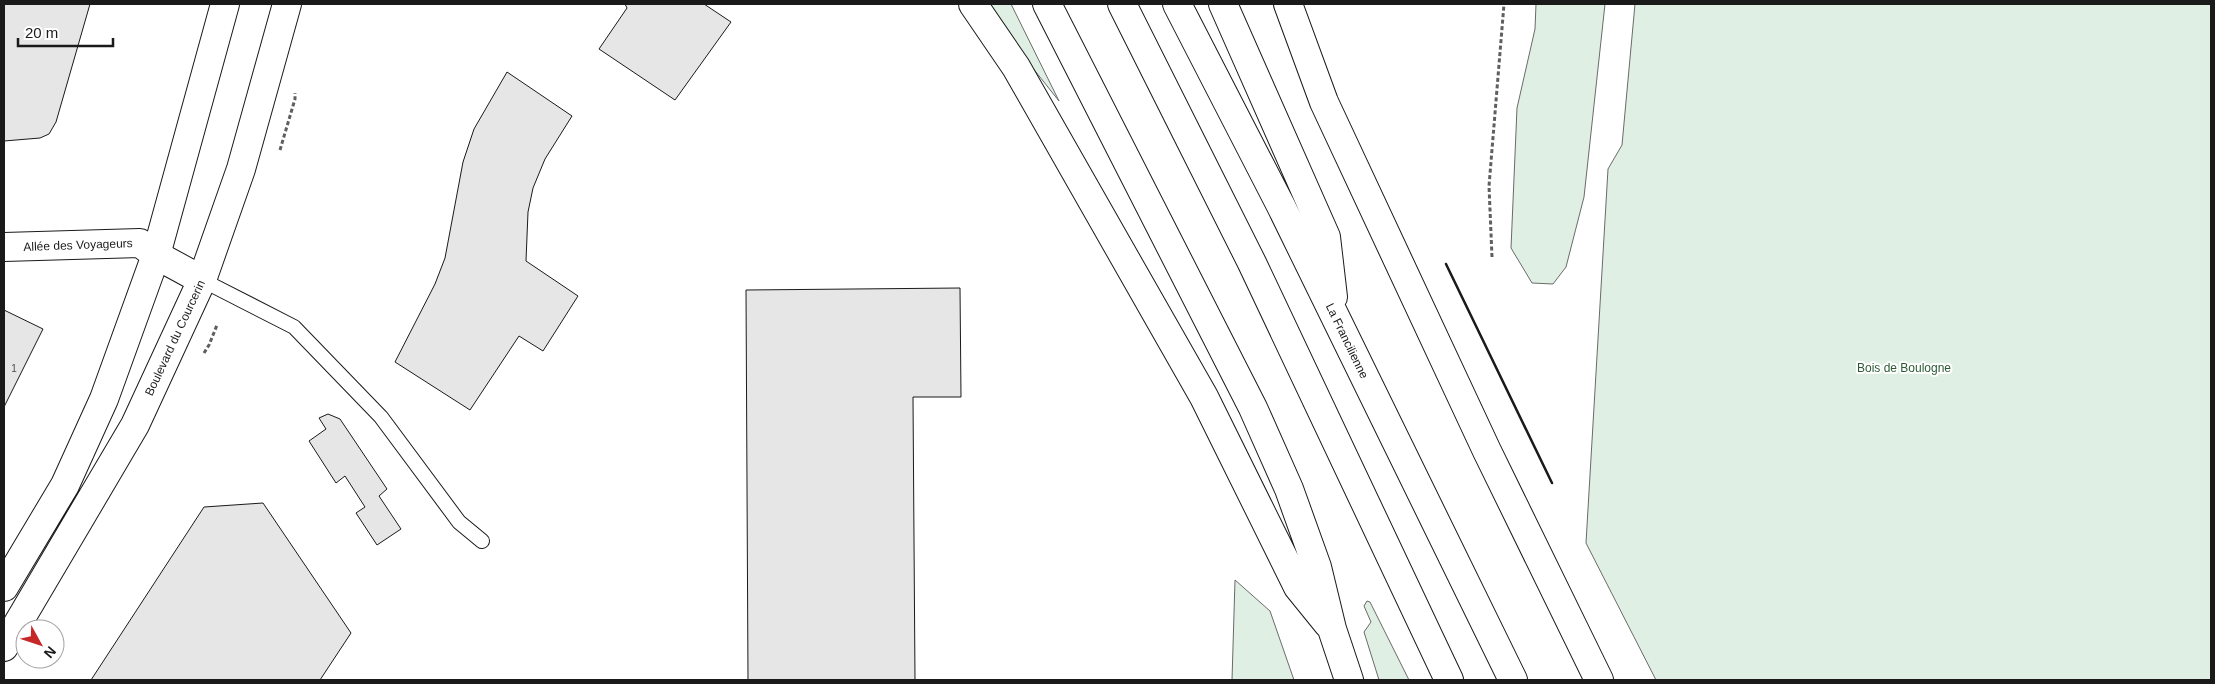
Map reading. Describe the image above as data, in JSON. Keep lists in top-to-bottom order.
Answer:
{
  "streets": {
    "main road": ["Allée des Voyageurs", "Boulevard du Courcerin", "La Francilienne"]
  },
  "crossings": [
    ["Allée des Voyageurs", "Boulevard du Courcerin"]
  ],
  "parks": ["Bois de Boulogne"],
  "house_numbers": ["1"],
  "scale_bar": "20 m",
  "north": "bottom right"
}
